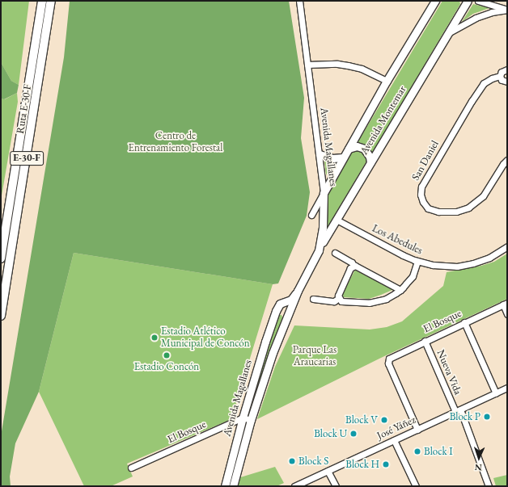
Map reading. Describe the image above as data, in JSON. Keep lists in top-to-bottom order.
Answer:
{
  "streets": {
    "highway": ["Ruta E-30-F", "E-30-F"],
    "main road": ["Avenida Montemar", "Avenida Magallanes"],
    "street": [
      "San Daniel",
      "Los Abedules",
      "El Bosque",
      "Nueva Vida",
      "José Yáñez"
    ]
  },
  "crossings": [
    ["Avenida Montemar", "Avenida Magallanes"],
    ["Avenida Montemar", "Los Abedules"],
    ["Avenida Magallanes", "El Bosque"],
    ["El Bosque", "Nueva Vida"],
    ["El Bosque", "José Yáñez"],
    ["Nueva Vida", "José Yáñez"]
  ],
  "parks": ["Centro de Entrenamiento Forestal", "Parque Las Araucarias"],
  "places": [
    "Estadio Atlético Municipal de Concón",
    "Estadio Concón",
    "Block P",
    "Block V",
    "Block U",
    "Block I",
    "Block S",
    "Block H"
  ],
  "north": "bottom"
}
